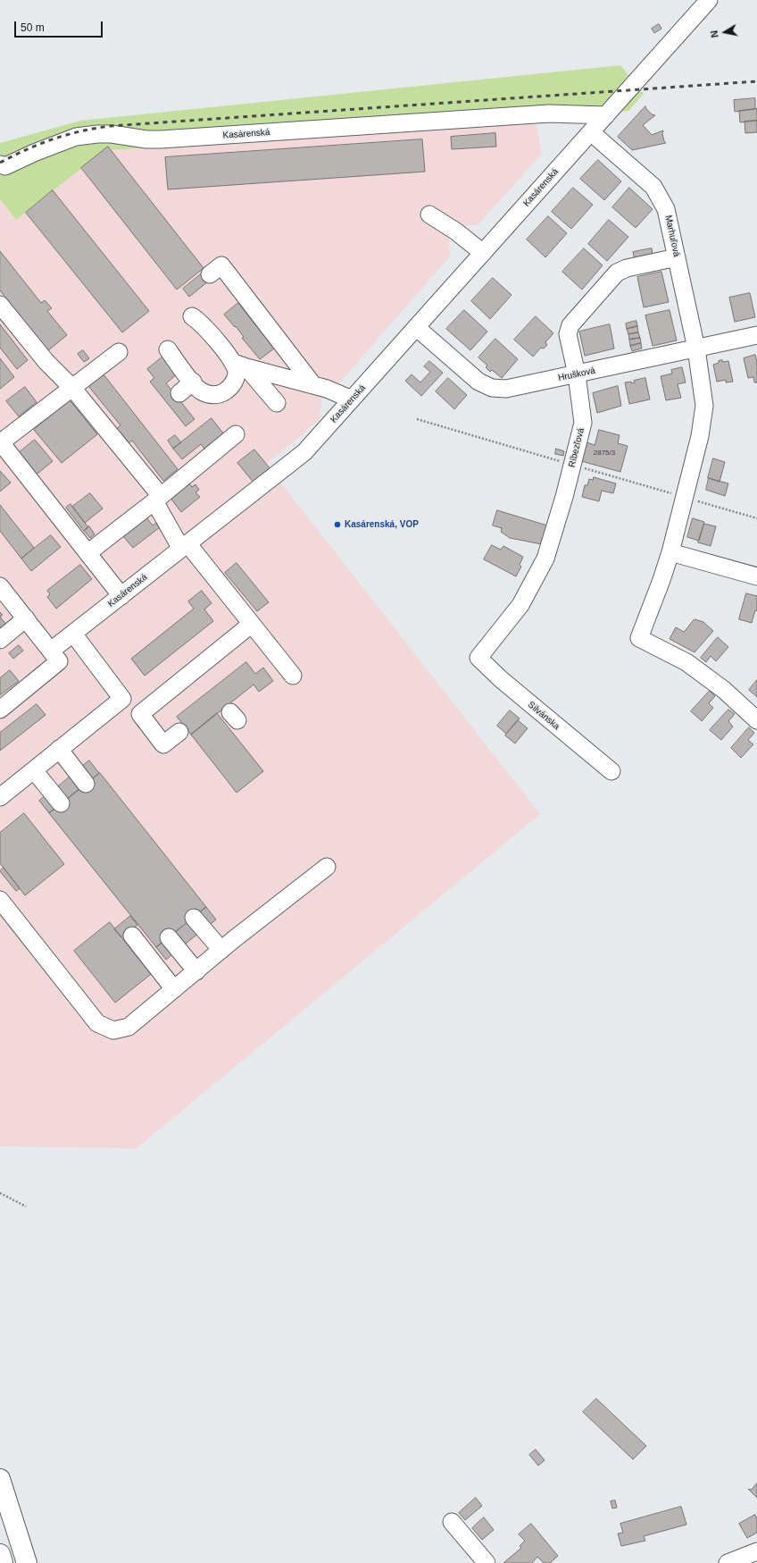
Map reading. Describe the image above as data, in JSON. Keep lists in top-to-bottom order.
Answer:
{
  "streets": {
    "street": [
      "Kasárenská",
      "Marhuľová",
      "Hrušková",
      "Ríbezľová",
      "Silvánska"
    ]
  },
  "crossings": [
    ["Kasárenská", "Marhuľová"],
    ["Kasárenská", "Hrušková"],
    ["Marhuľová", "Hrušková"],
    ["Marhuľová", "Ríbezľová"],
    ["Hrušková", "Ríbezľová"],
    ["Ríbezľová", "Silvánska"]
  ],
  "places": ["Kasárenská, VOP"],
  "house_numbers": ["2875/3"],
  "scale_bar": "50 m",
  "north": "left"
}
